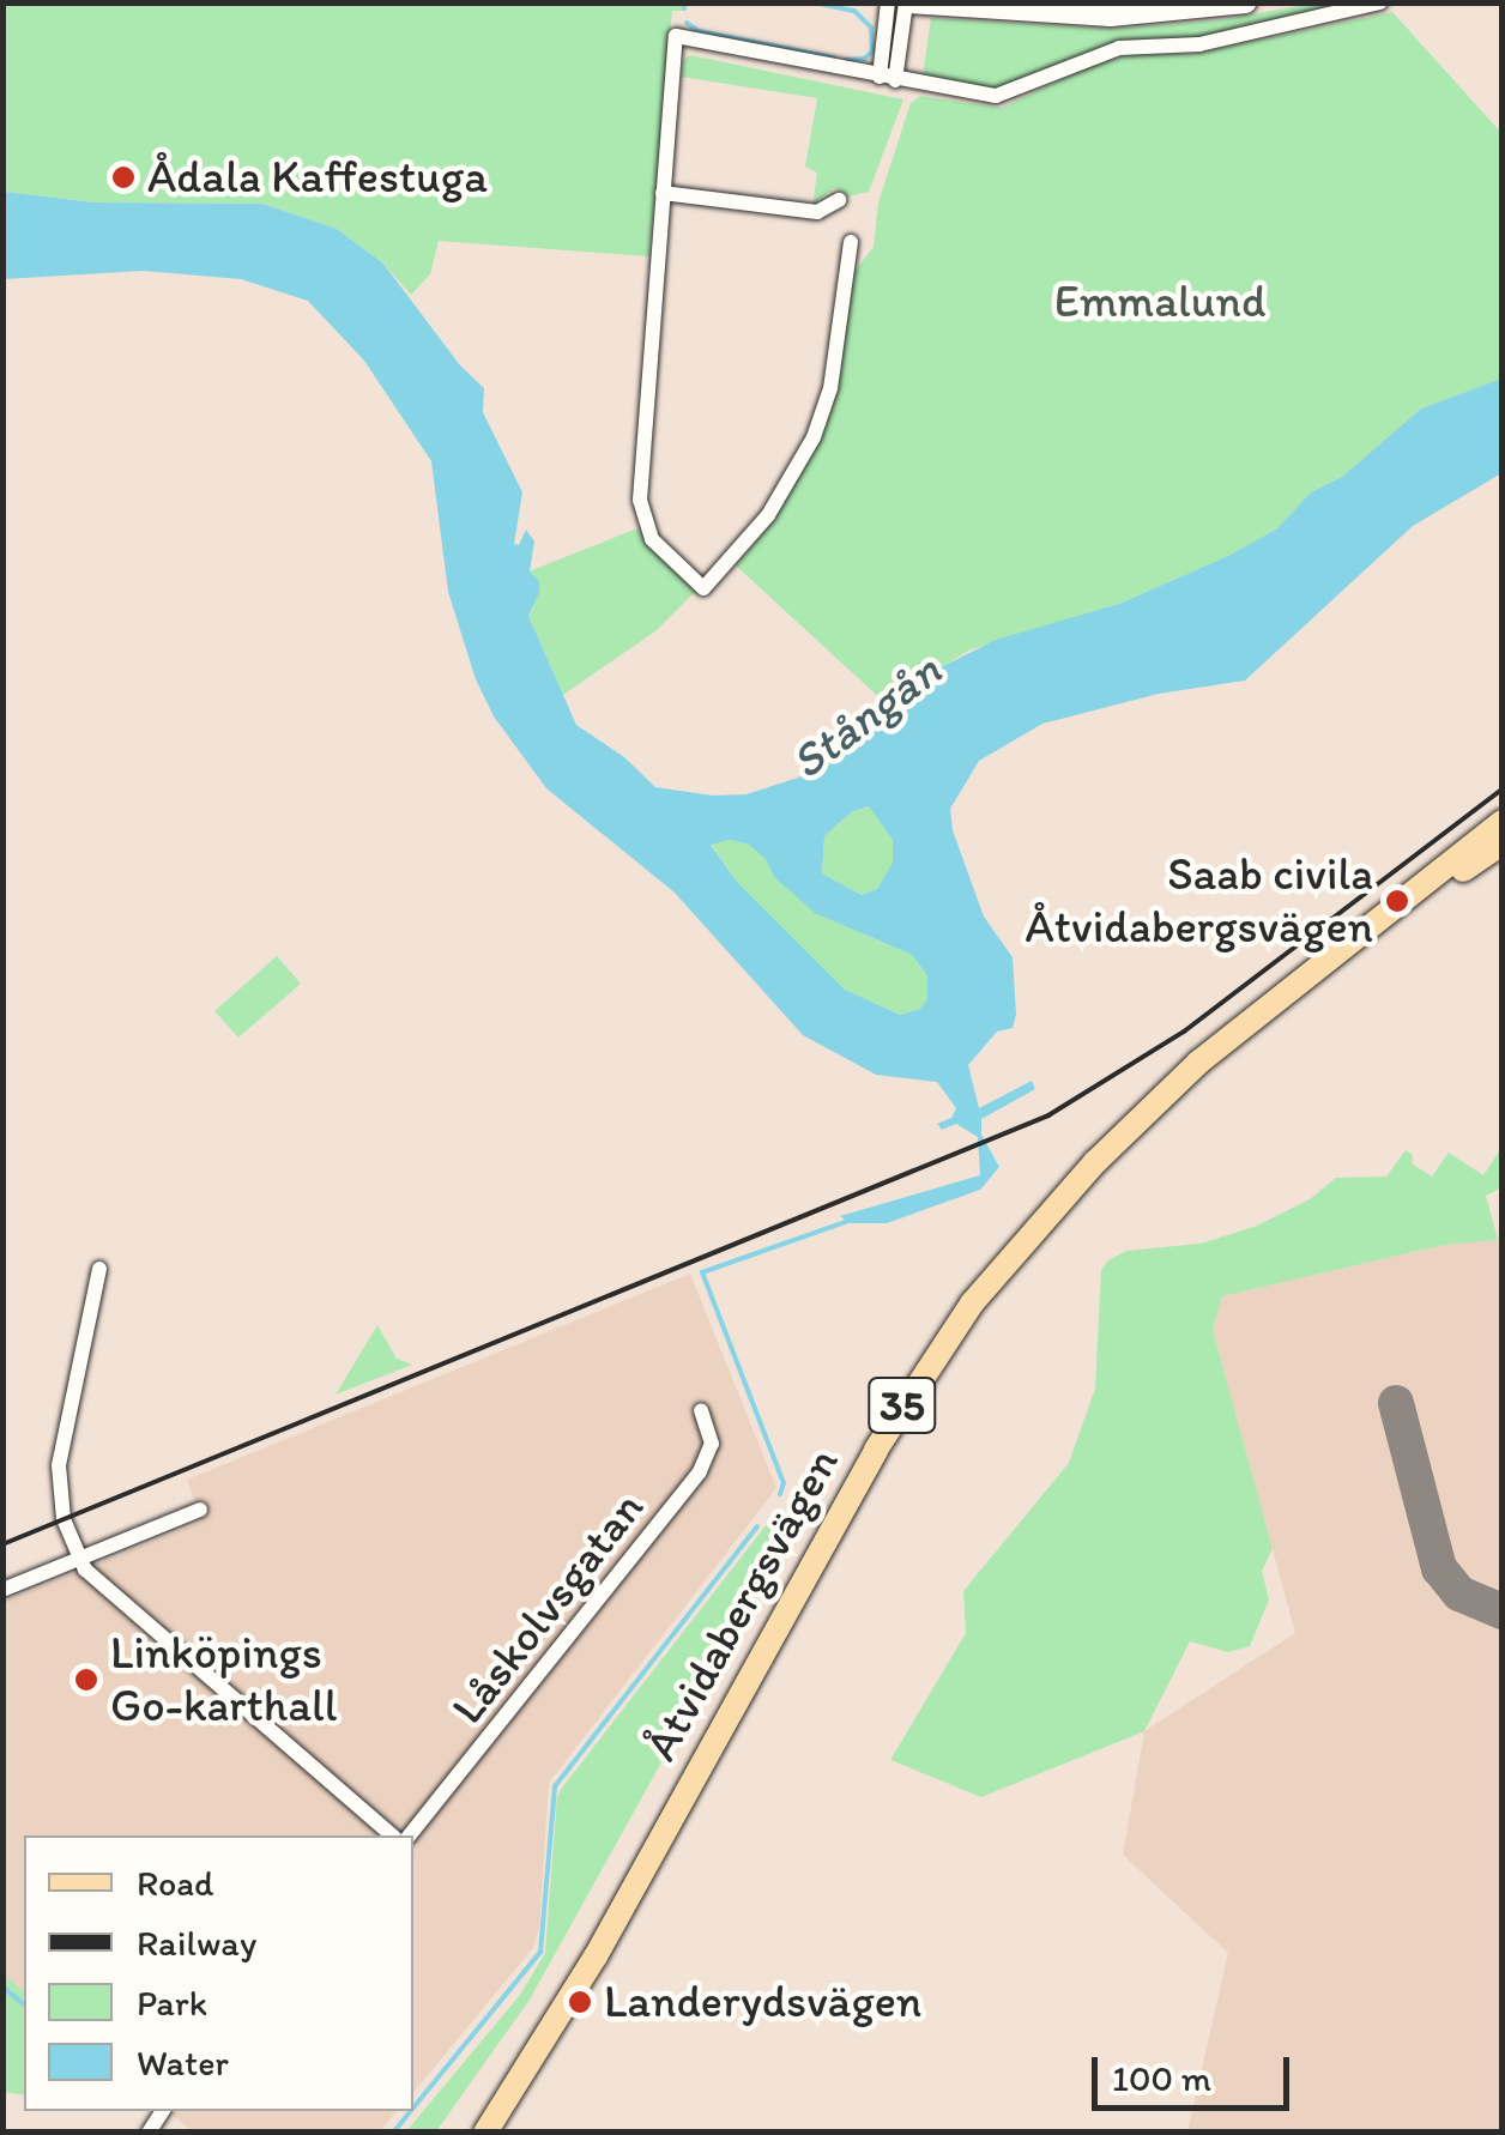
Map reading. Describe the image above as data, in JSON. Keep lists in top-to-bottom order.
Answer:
{
  "streets": {
    "main road": ["35", "Åtvidabergsvägen"],
    "street": ["Låskolvsgatan"]
  },
  "water": ["Stångån"],
  "parks": ["Emmalund"],
  "places": [
    "Ådala Kaffestuga",
    "Saab civila Åtvidabergsvägen",
    "Linköpings Go-karthall",
    "Landerydsvägen"
  ],
  "legend": [
    "Road",
    "Railway",
    "Park",
    "Water"
  ],
  "scale_bar": "100 m"
}
